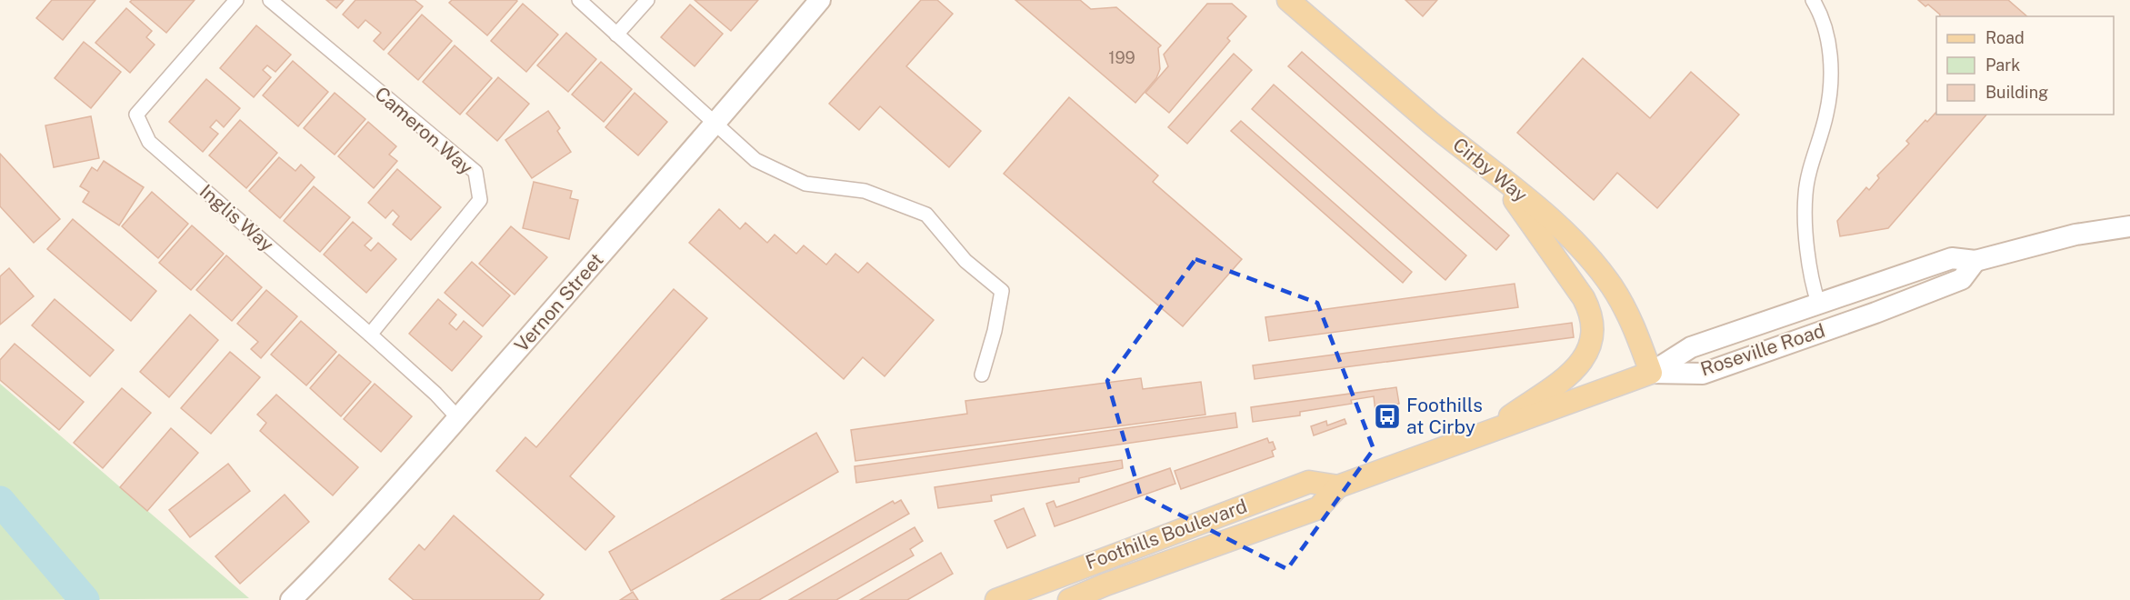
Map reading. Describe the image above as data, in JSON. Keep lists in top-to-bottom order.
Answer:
{
  "streets": {
    "main road": [
      "Cirby Way",
      "Vernon Street",
      "Roseville Road",
      "Foothills Boulevard"
    ],
    "street": ["Cameron Way", "Inglis Way"]
  },
  "crossings": [
    ["Cameron Way", "Inglis Way"],
    ["Cirby Way", "Roseville Road"],
    ["Cirby Way", "Foothills Boulevard"],
    ["Inglis Way", "Vernon Street"],
    ["Roseville Road", "Foothills Boulevard"]
  ],
  "places": {
    "bus stop": ["Foothills at Cirby"]
  },
  "house_numbers": ["199"],
  "legend": ["Road", "Park", "Building"]
}
